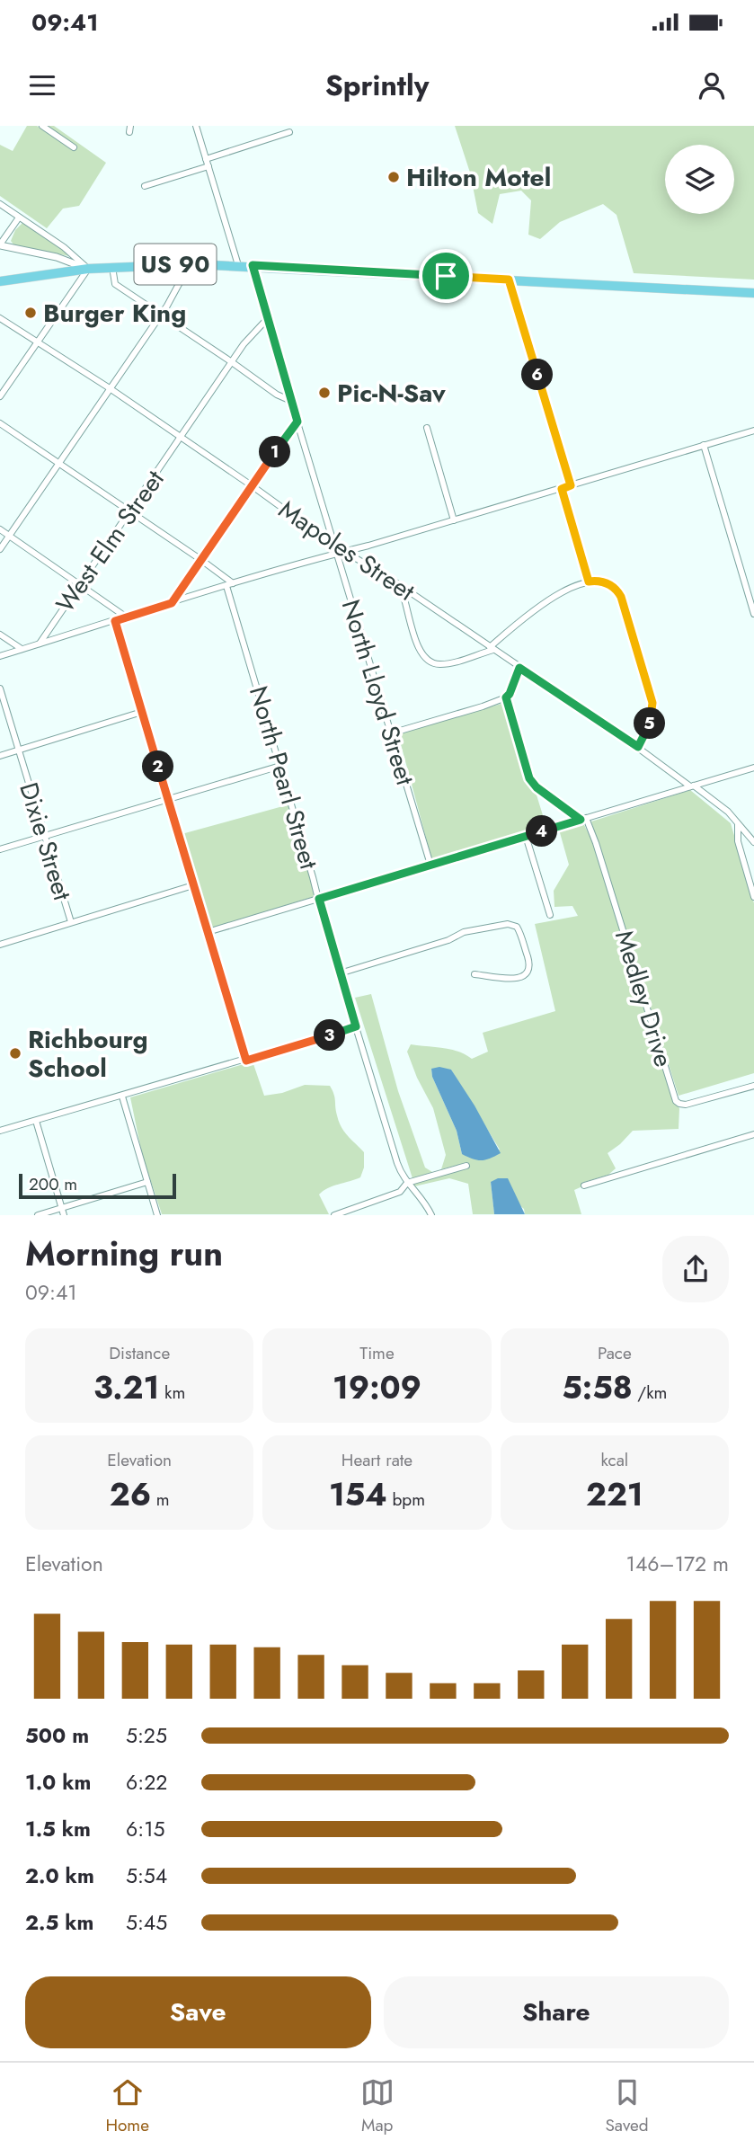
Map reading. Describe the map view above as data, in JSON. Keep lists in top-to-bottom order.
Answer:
{
  "streets": {
    "main road": ["US 90"],
    "street": [
      "West Elm Street",
      "Mapoles Street",
      "North Lloyd Street",
      "North Pearl Street",
      "Dixie Street",
      "Medley Drive"
    ]
  },
  "crossings": [
    ["US 90", "North Lloyd Street"],
    ["West Elm Street", "Mapoles Street"],
    ["West Elm Street", "North Lloyd Street"],
    ["Mapoles Street", "North Lloyd Street"]
  ],
  "places": [
    "Hilton Motel",
    "Burger King",
    "Pic-N-Sav",
    "Richbourg School"
  ],
  "scale_bar": "200 m",
  "page": {
    "status": "09:41",
    "header": "Sprintly",
    "pins": [
      "6",
      "1",
      "5",
      "2",
      "4",
      "3"
    ],
    "scale": "200 m",
    "heading": ["Morning run", "09:41"],
    "stats": [
      ["Distance", "3.21 km"],
      ["Time", "19:09"],
      ["Pace", "5:58 /km"],
      ["Elevation", "26 m"],
      ["Heart rate", "154 bpm"],
      ["kcal", "221"]
    ],
    "chart": ["Elevation", "146–172 m"],
    "list": [
      {
        "name": "500 m",
        "note": "5:25"
      },
      {
        "name": "1.0 km",
        "note": "6:22"
      },
      {
        "name": "1.5 km",
        "note": "6:15"
      },
      {
        "name": "2.0 km",
        "note": "5:54"
      },
      {
        "name": "2.5 km",
        "note": "5:45"
      }
    ],
    "buttons": ["Save", "Share"],
    "tabs": ["Home", "Map", "Saved"]
  }
}
